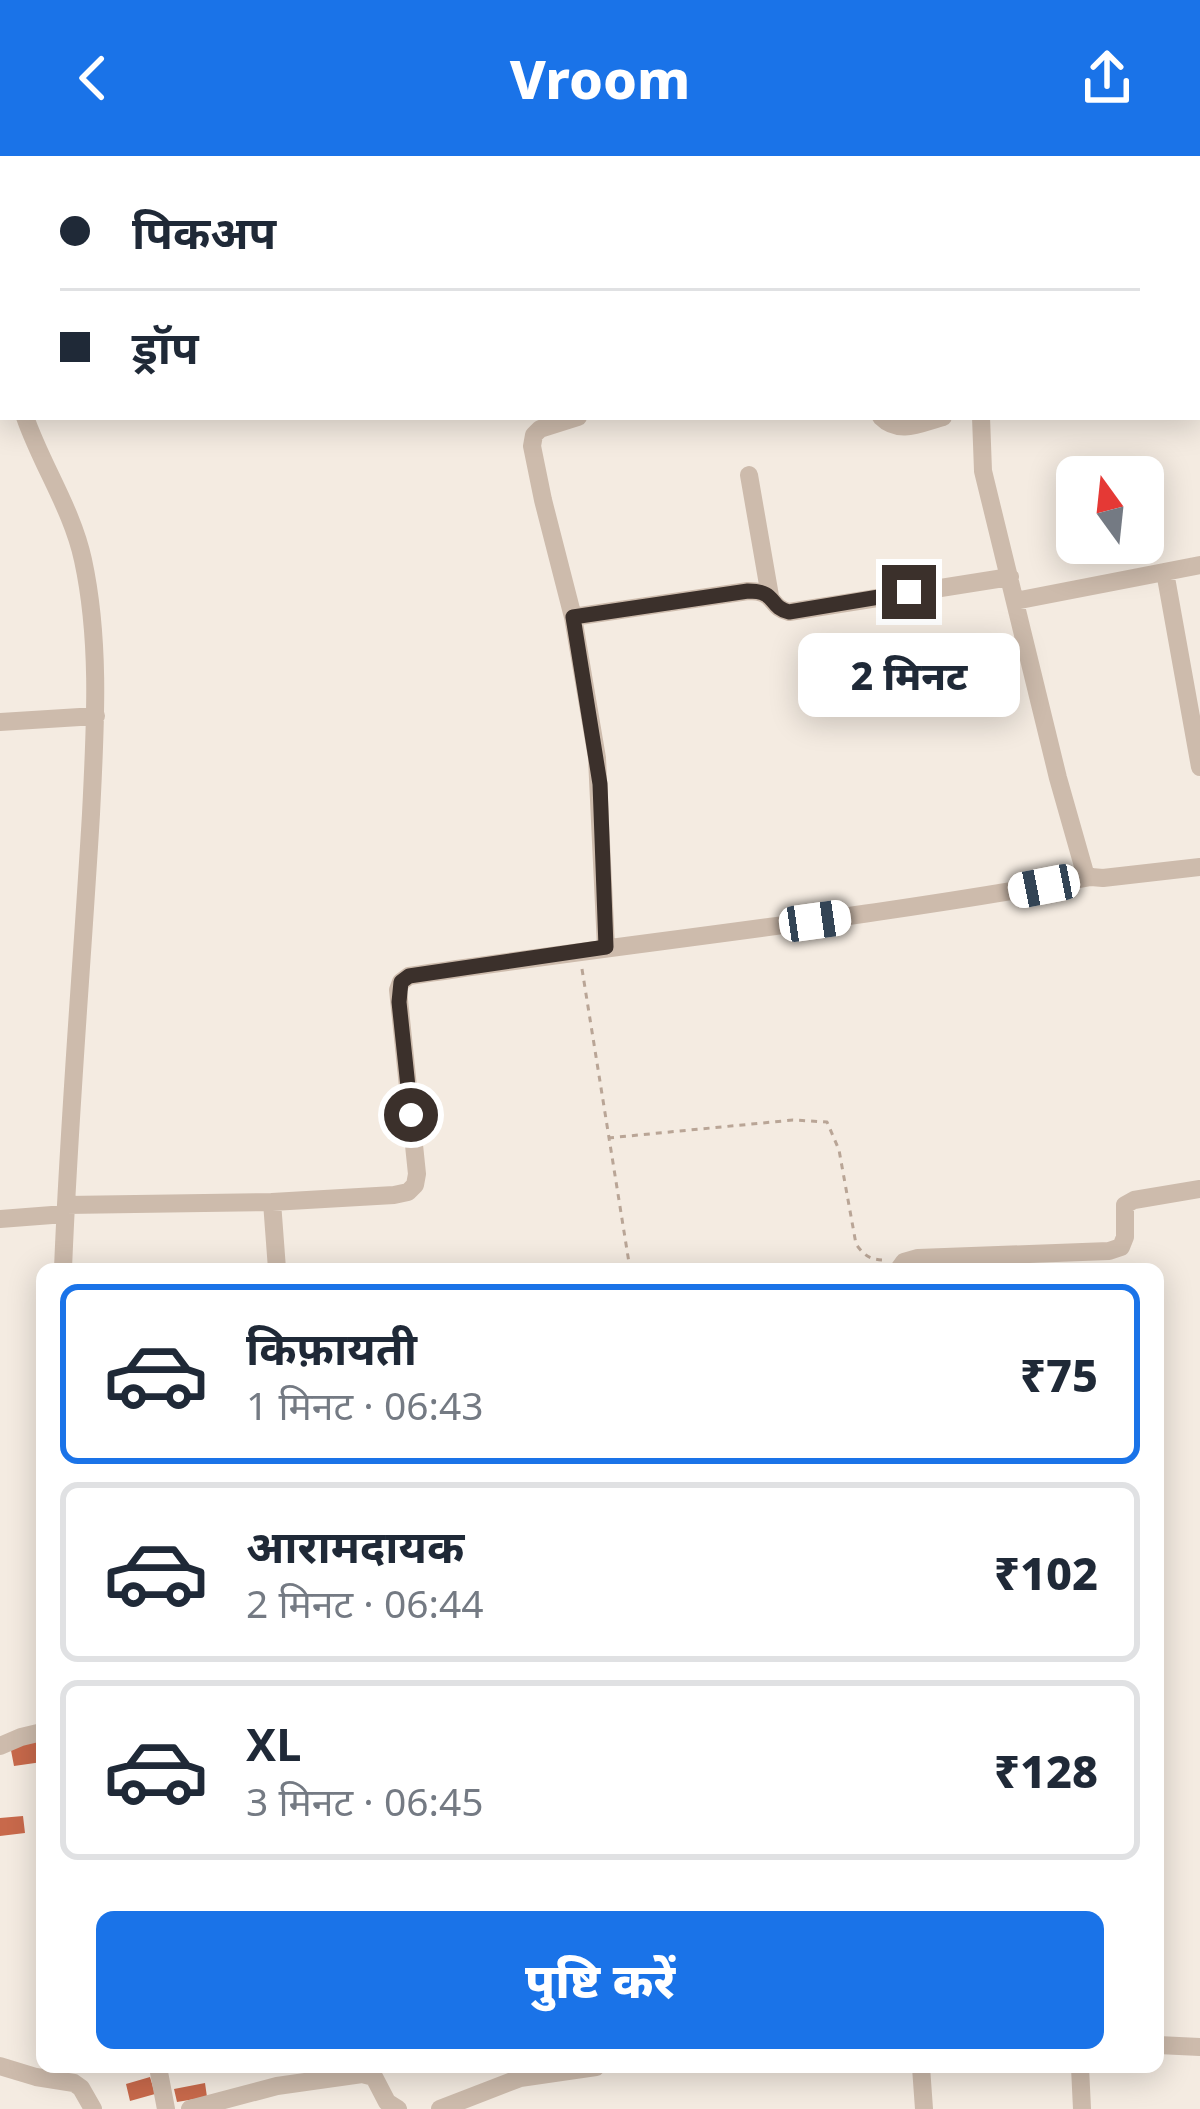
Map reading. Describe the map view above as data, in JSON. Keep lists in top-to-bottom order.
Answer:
{
  "north": "top",
  "page": {
    "header": "Vroom",
    "banner": ["पिकअप", "ड्रॉप"],
    "bubble": "2 मिनट",
    "list": [
      {
        "name": "किफ़ायती",
        "note": "1 मिनट · 06:43",
        "value": "₹75"
      },
      {
        "name": "आरामदायक",
        "note": "2 मिनट · 06:44",
        "value": "₹102"
      },
      {
        "name": "XL",
        "note": "3 मिनट · 06:45",
        "value": "₹128"
      }
    ],
    "buttons": "पुष्टि करें"
  }
}
